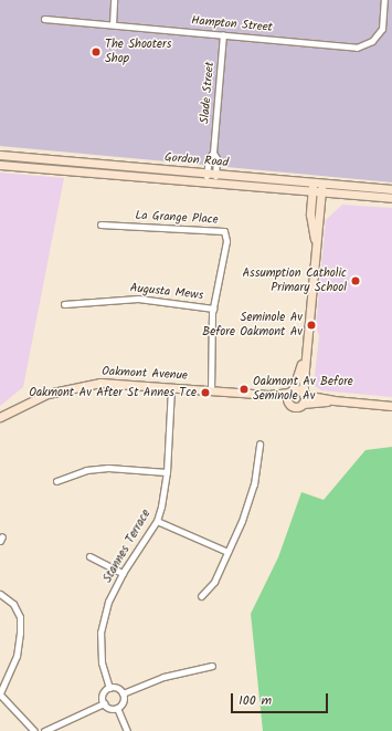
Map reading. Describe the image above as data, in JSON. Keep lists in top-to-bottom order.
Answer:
{
  "streets": {
    "street": [
      "Hampton Street",
      "Slade Street",
      "Gordon Road",
      "La Grange Place",
      "Augusta Mews",
      "Oakmont Avenue",
      "Stannes Terrace"
    ]
  },
  "crossings": [
    ["Hampton Street", "Slade Street"],
    ["Slade Street", "Gordon Road"],
    ["La Grange Place", "Augusta Mews"],
    ["La Grange Place", "Oakmont Avenue"],
    ["Oakmont Avenue", "Stannes Terrace"]
  ],
  "places": [
    "The Shooters Shop",
    "Assumption Catholic Primary School",
    "Seminole Av Before Oakmont Av",
    "Oakmont Av Before Seminole Av",
    "Oakmont Av After St Annes Tce"
  ],
  "scale_bar": "100 m"
}
